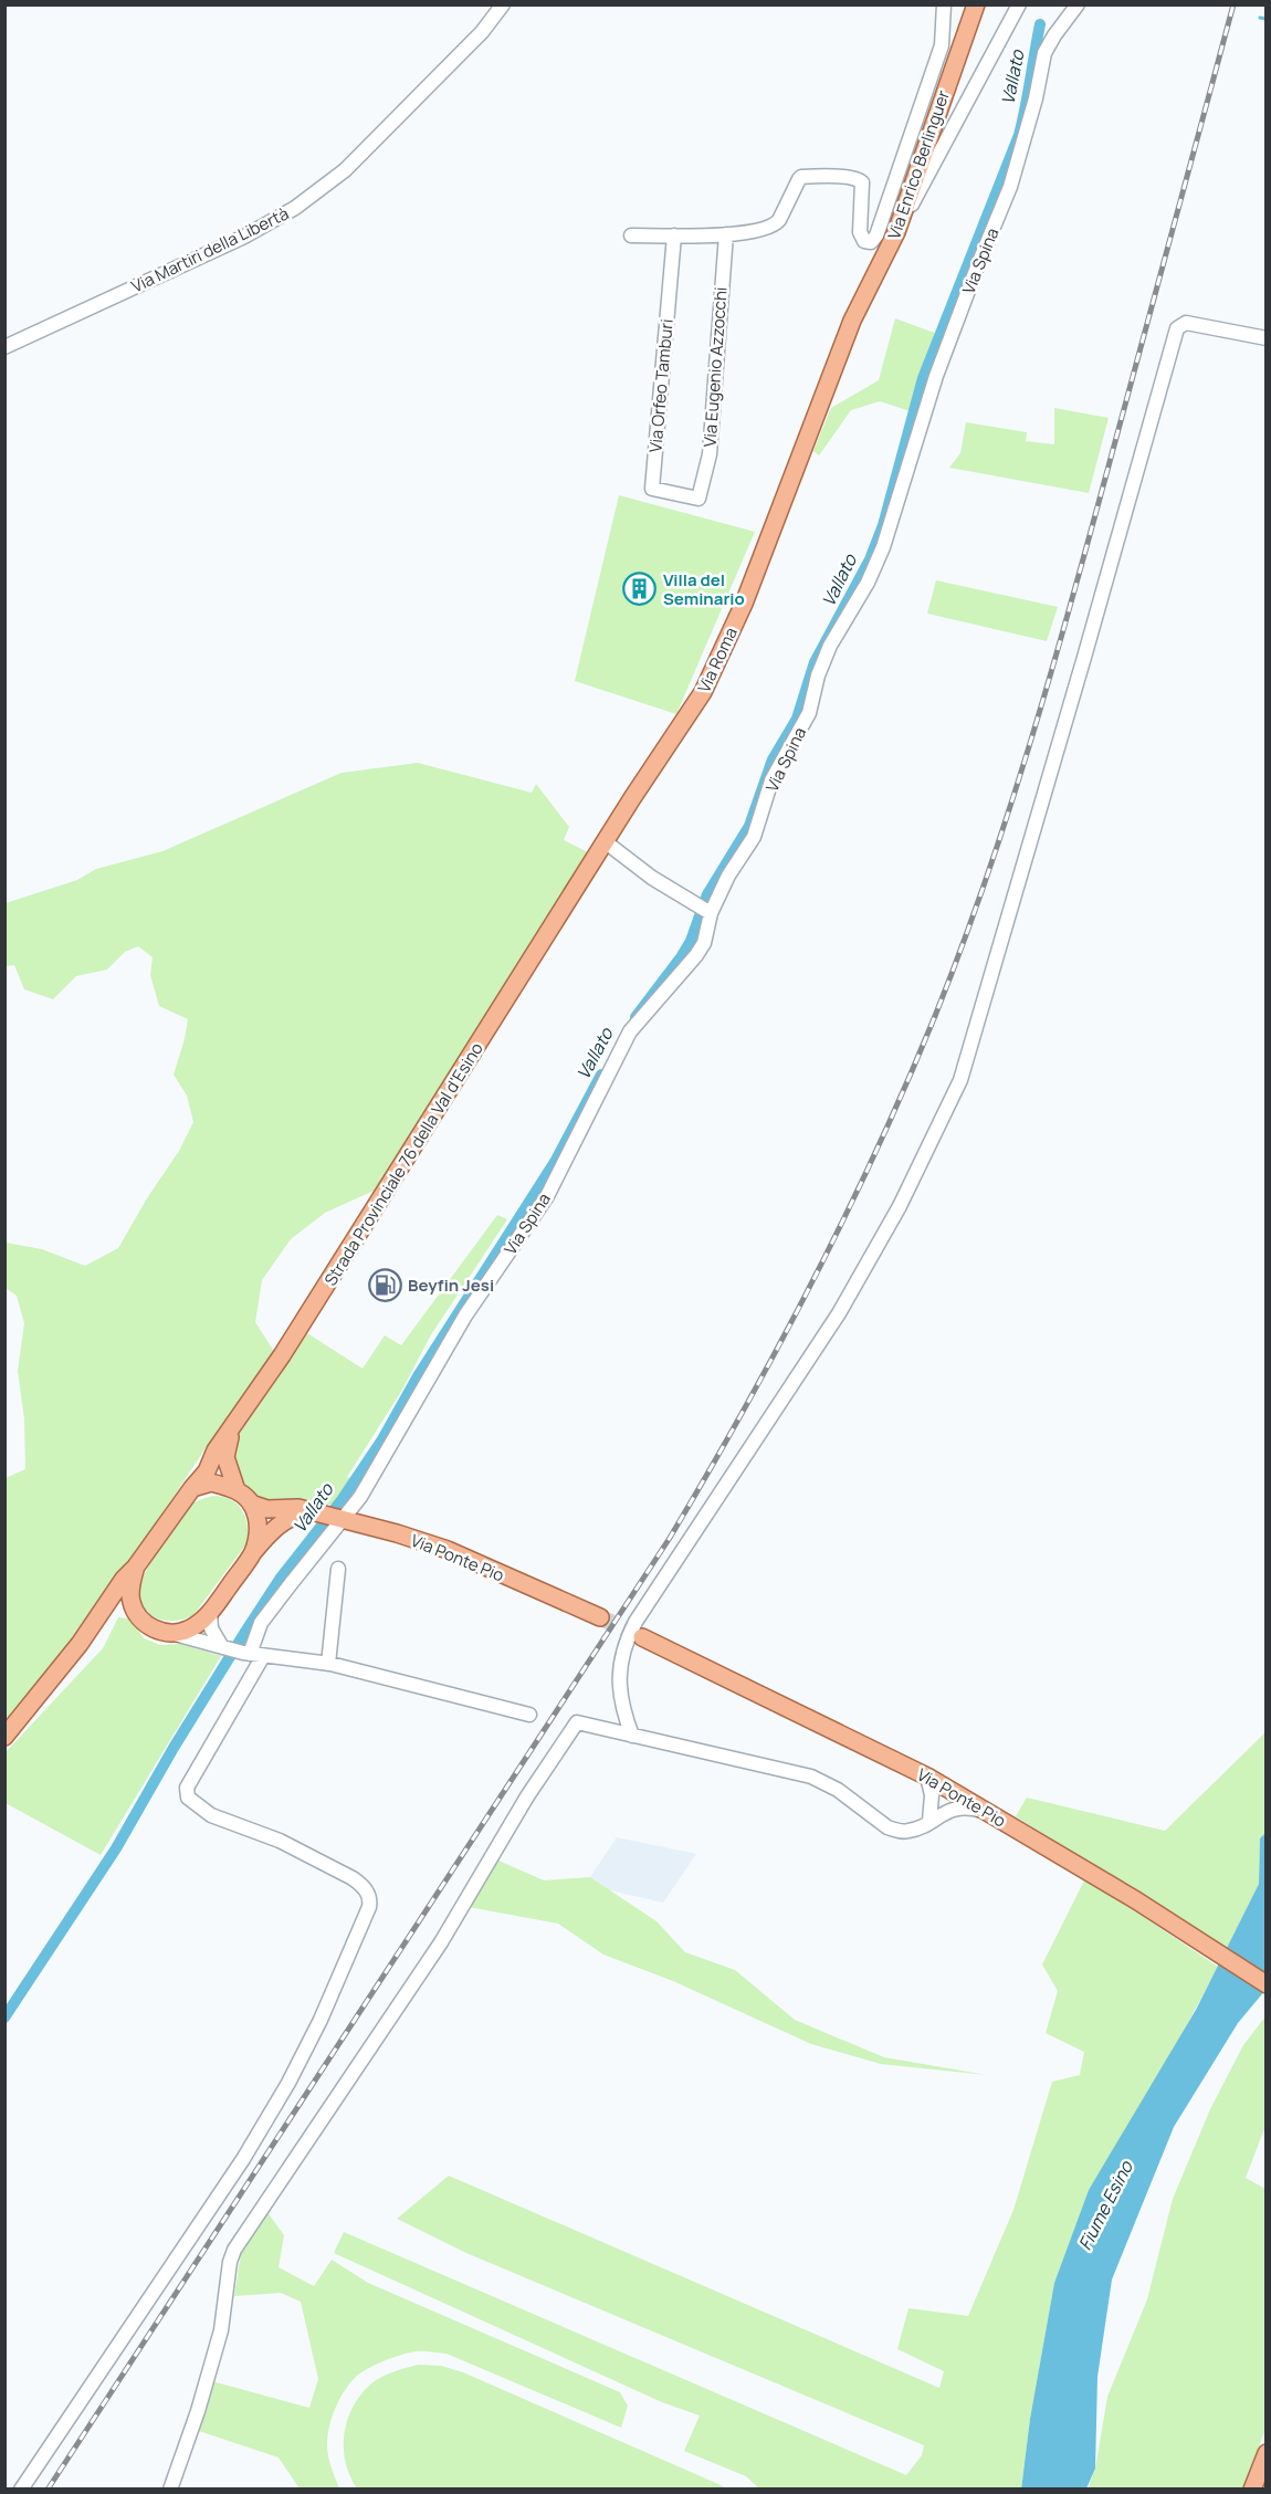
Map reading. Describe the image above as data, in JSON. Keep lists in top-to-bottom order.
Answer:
{
  "streets": {
    "main road": [
      "Via Enrico Berlinguer",
      "Via Roma",
      "Strada Provinciale 76 della Val d'Esino",
      "Via Ponte Pio"
    ],
    "street": [
      "Via Martiri della Libertà",
      "Via Spina",
      "Via Eugenio Azzocchi",
      "Via Orfeo Tamburi"
    ]
  },
  "crossings": [
    ["Via Enrico Berlinguer", "Via Roma"],
    ["Via Spina", "Via Ponte Pio"],
    ["Via Eugenio Azzocchi", "Via Orfeo Tamburi"],
    ["Via Roma", "Strada Provinciale 76 della Val d'Esino"],
    ["Strada Provinciale 76 della Val d'Esino", "Via Ponte Pio"]
  ],
  "water": ["Vallato", "Fiume Esino"],
  "places": {
    "building": ["Villa del Seminario"],
    "fuel station": ["Beyfin Jesi"]
  }
}
